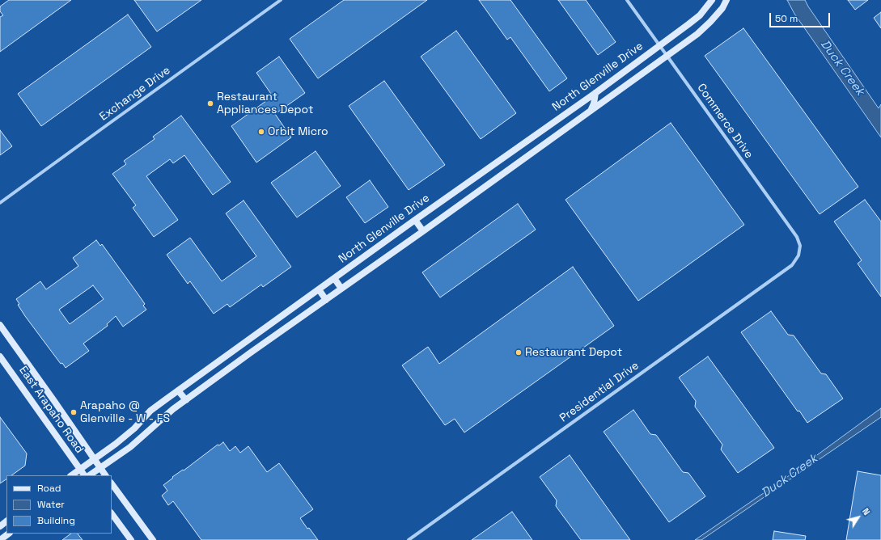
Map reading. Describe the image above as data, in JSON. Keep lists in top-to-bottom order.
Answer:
{
  "streets": {
    "street": [
      "North Glenville Drive",
      "Exchange Drive",
      "Commerce Drive",
      "Presidential Drive",
      "East Arapaho Road"
    ]
  },
  "crossings": [
    ["North Glenville Drive", "Commerce Drive"],
    ["North Glenville Drive", "East Arapaho Road"],
    ["Commerce Drive", "Presidential Drive"]
  ],
  "water": ["Duck Creek"],
  "places": [
    "Restaurant Appliances Depot",
    "Orbit Micro",
    "Restaurant Depot",
    "Arapaho @ Glenville - W - FS"
  ],
  "legend": ["Road", "Water", "Building"],
  "scale_bar": "50 m",
  "north": "top right"
}
